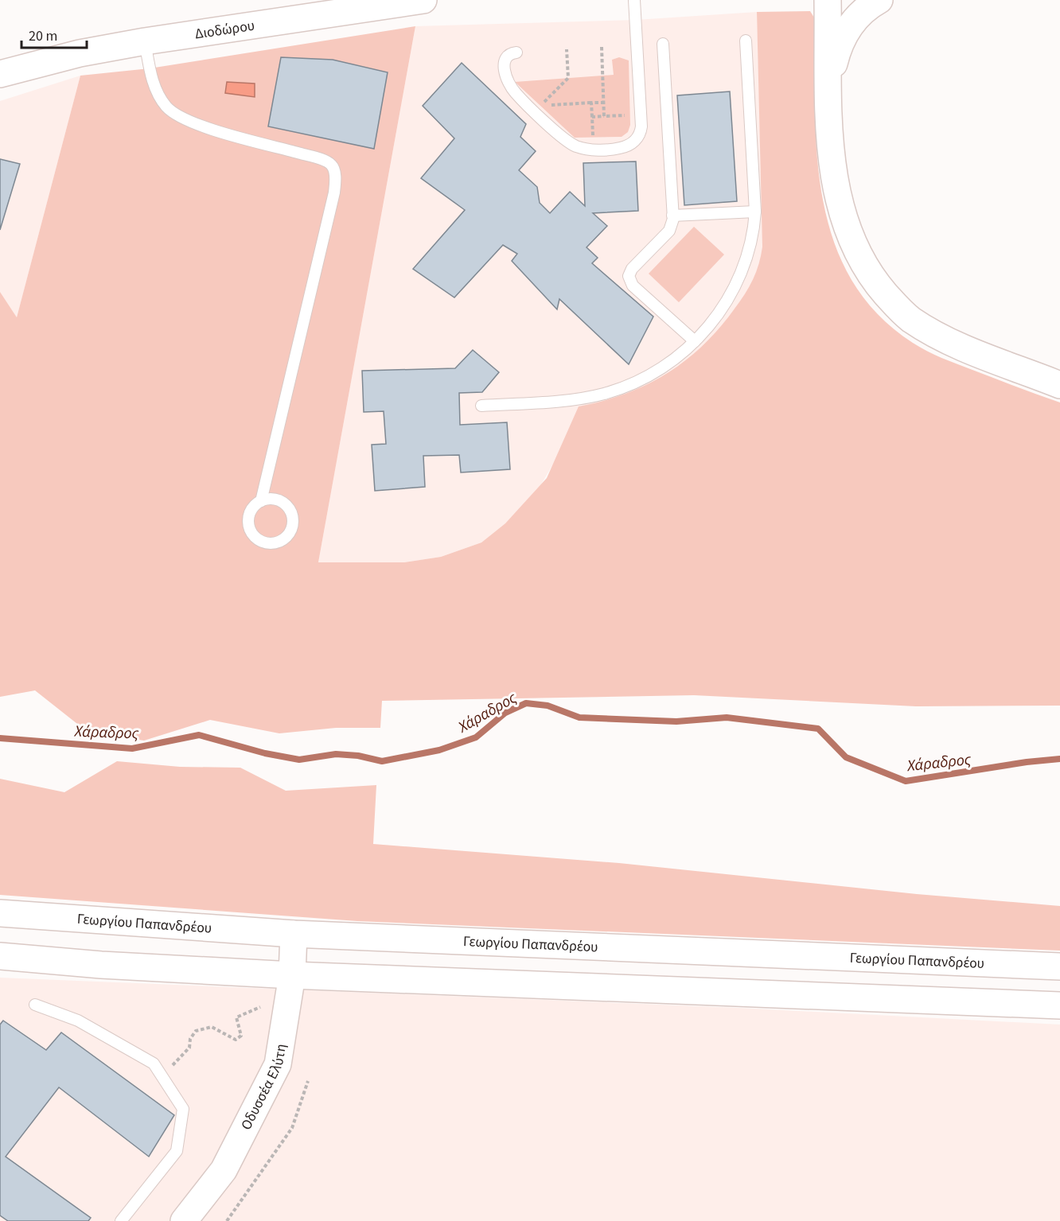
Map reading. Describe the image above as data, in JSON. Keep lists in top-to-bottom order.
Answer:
{
  "streets": {
    "main road": ["Διοδώρου", "Γεωργίου Παπανδρέου", "Οδυσσέα Ελύτη"]
  },
  "crossings": [
    ["Γεωργίου Παπανδρέου", "Οδυσσέα Ελύτη"]
  ],
  "water": ["Χάραδρος"],
  "scale_bar": "20 m"
}
